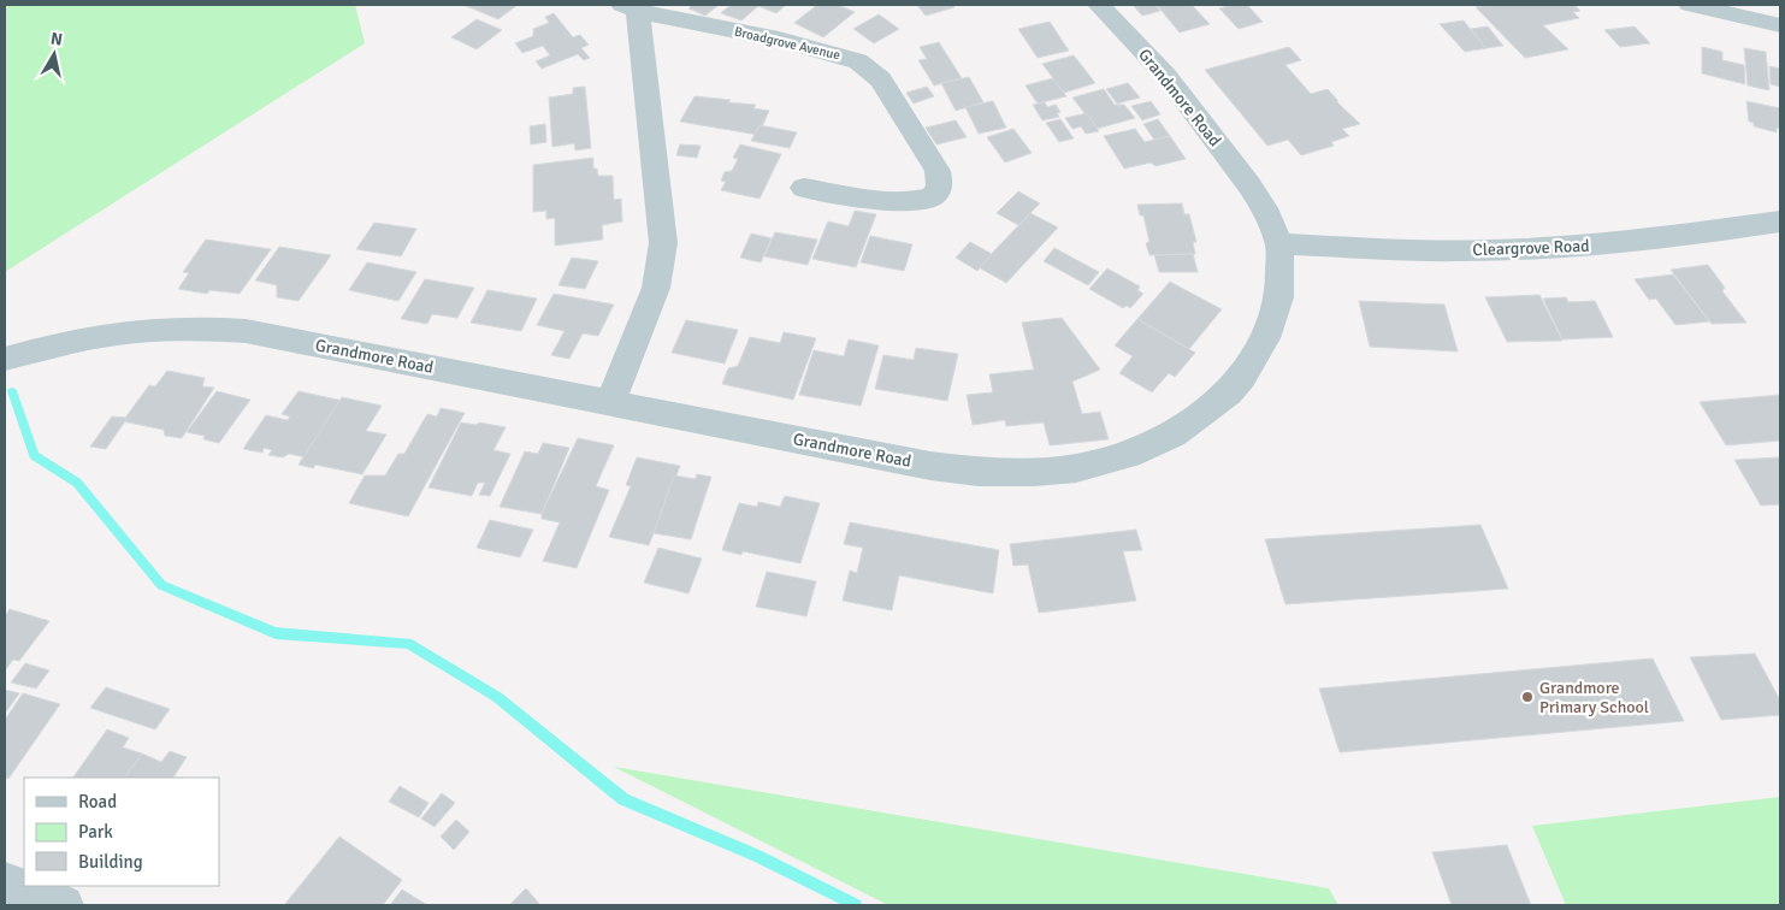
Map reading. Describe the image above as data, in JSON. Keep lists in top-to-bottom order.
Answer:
{
  "streets": {
    "street": ["Broadgrove Avenue", "Grandmore Road", "Cleargrove Road"]
  },
  "crossings": [
    ["Broadgrove Avenue", "Grandmore Road"],
    ["Grandmore Road", "Cleargrove Road"]
  ],
  "places": ["Grandmore Primary School"],
  "legend": ["Road", "Park", "Building"],
  "north": "top"
}
